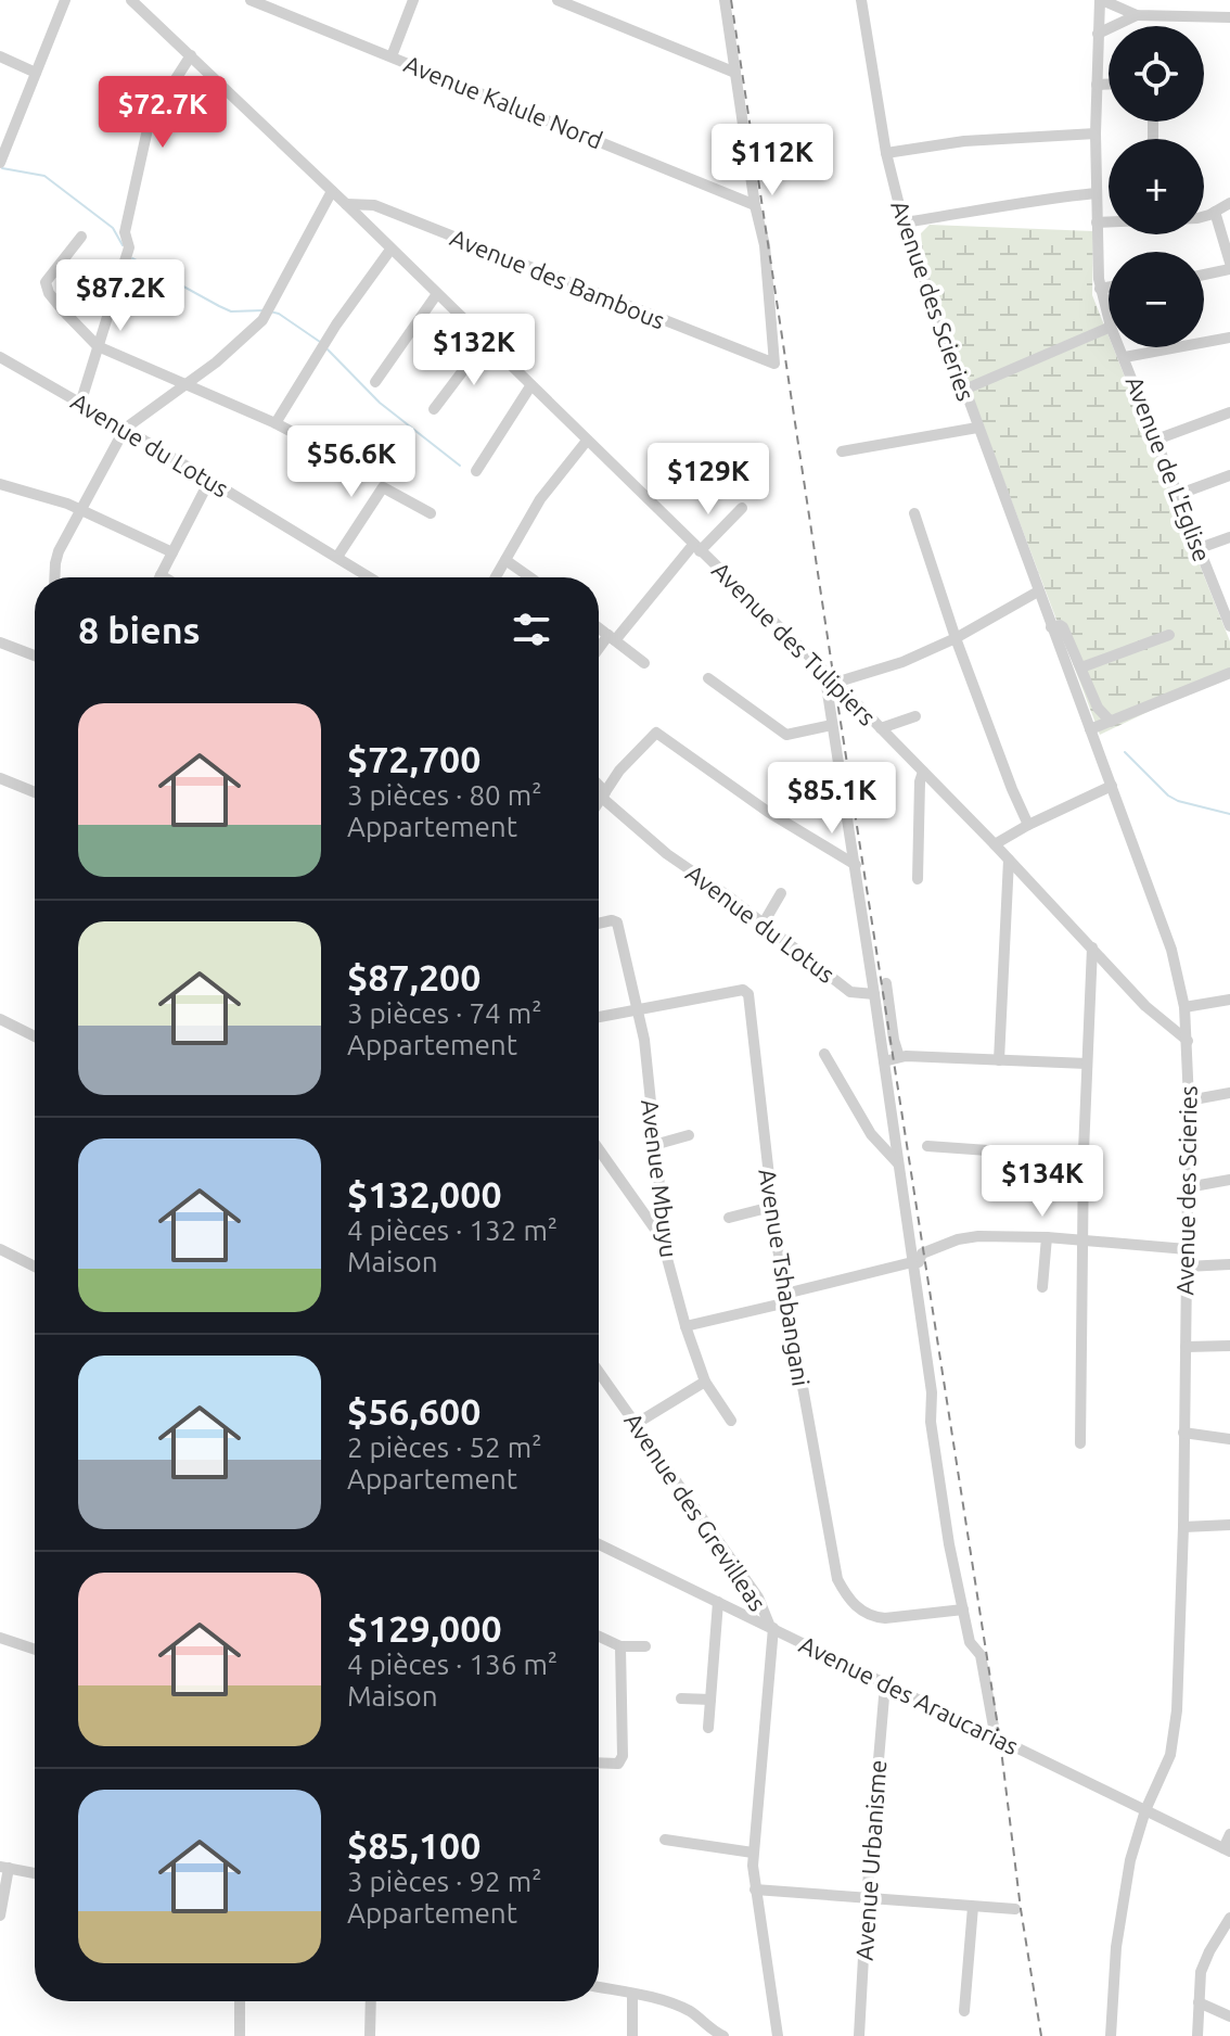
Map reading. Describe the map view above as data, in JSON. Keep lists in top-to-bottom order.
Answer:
{
  "streets": {
    "street": [
      "Avenue Kalule Nord",
      "Avenue des Bambous",
      "Avenue des Scieries",
      "Avenue du Lotus",
      "Avenue de L'Eglise",
      "Avenue des Tulipiers",
      "Avenue Mbuyu",
      "Avenue Tshabangani",
      "Avenue des Grevilleas",
      "Avenue des Araucarias",
      "Avenue Urbanisme"
    ]
  },
  "crossings": [
    ["Avenue Kalule Nord", "Avenue des Bambous"],
    ["Avenue des Bambous", "Avenue des Tulipiers"],
    ["Avenue des Scieries", "Avenue des Tulipiers"],
    ["Avenue des Scieries", "Avenue des Araucarias"],
    ["Avenue Mbuyu", "Avenue Tshabangani"],
    ["Avenue des Grevilleas", "Avenue des Araucarias"],
    ["Avenue des Araucarias", "Avenue Urbanisme"]
  ],
  "page": {
    "map_buttons": ["+", "−"],
    "price": [
      "$72.7K",
      "$112K",
      "$87.2K",
      "$132K",
      "$56.6K",
      "$129K",
      "$85.1K",
      "$134K"
    ],
    "heading": "8 biens",
    "list": [
      {
        "name": "$72,700",
        "note": "3 pièces · 80 m² · Appartement"
      },
      {
        "name": "$87,200",
        "note": "3 pièces · 74 m² · Appartement"
      },
      {
        "name": "$132,000",
        "note": "4 pièces · 132 m² · Maison"
      },
      {
        "name": "$56,600",
        "note": "2 pièces · 52 m² · Appartement"
      },
      {
        "name": "$129,000",
        "note": "4 pièces · 136 m² · Maison"
      },
      {
        "name": "$85,100",
        "note": "3 pièces · 92 m² · Appartement"
      }
    ]
  }
}
